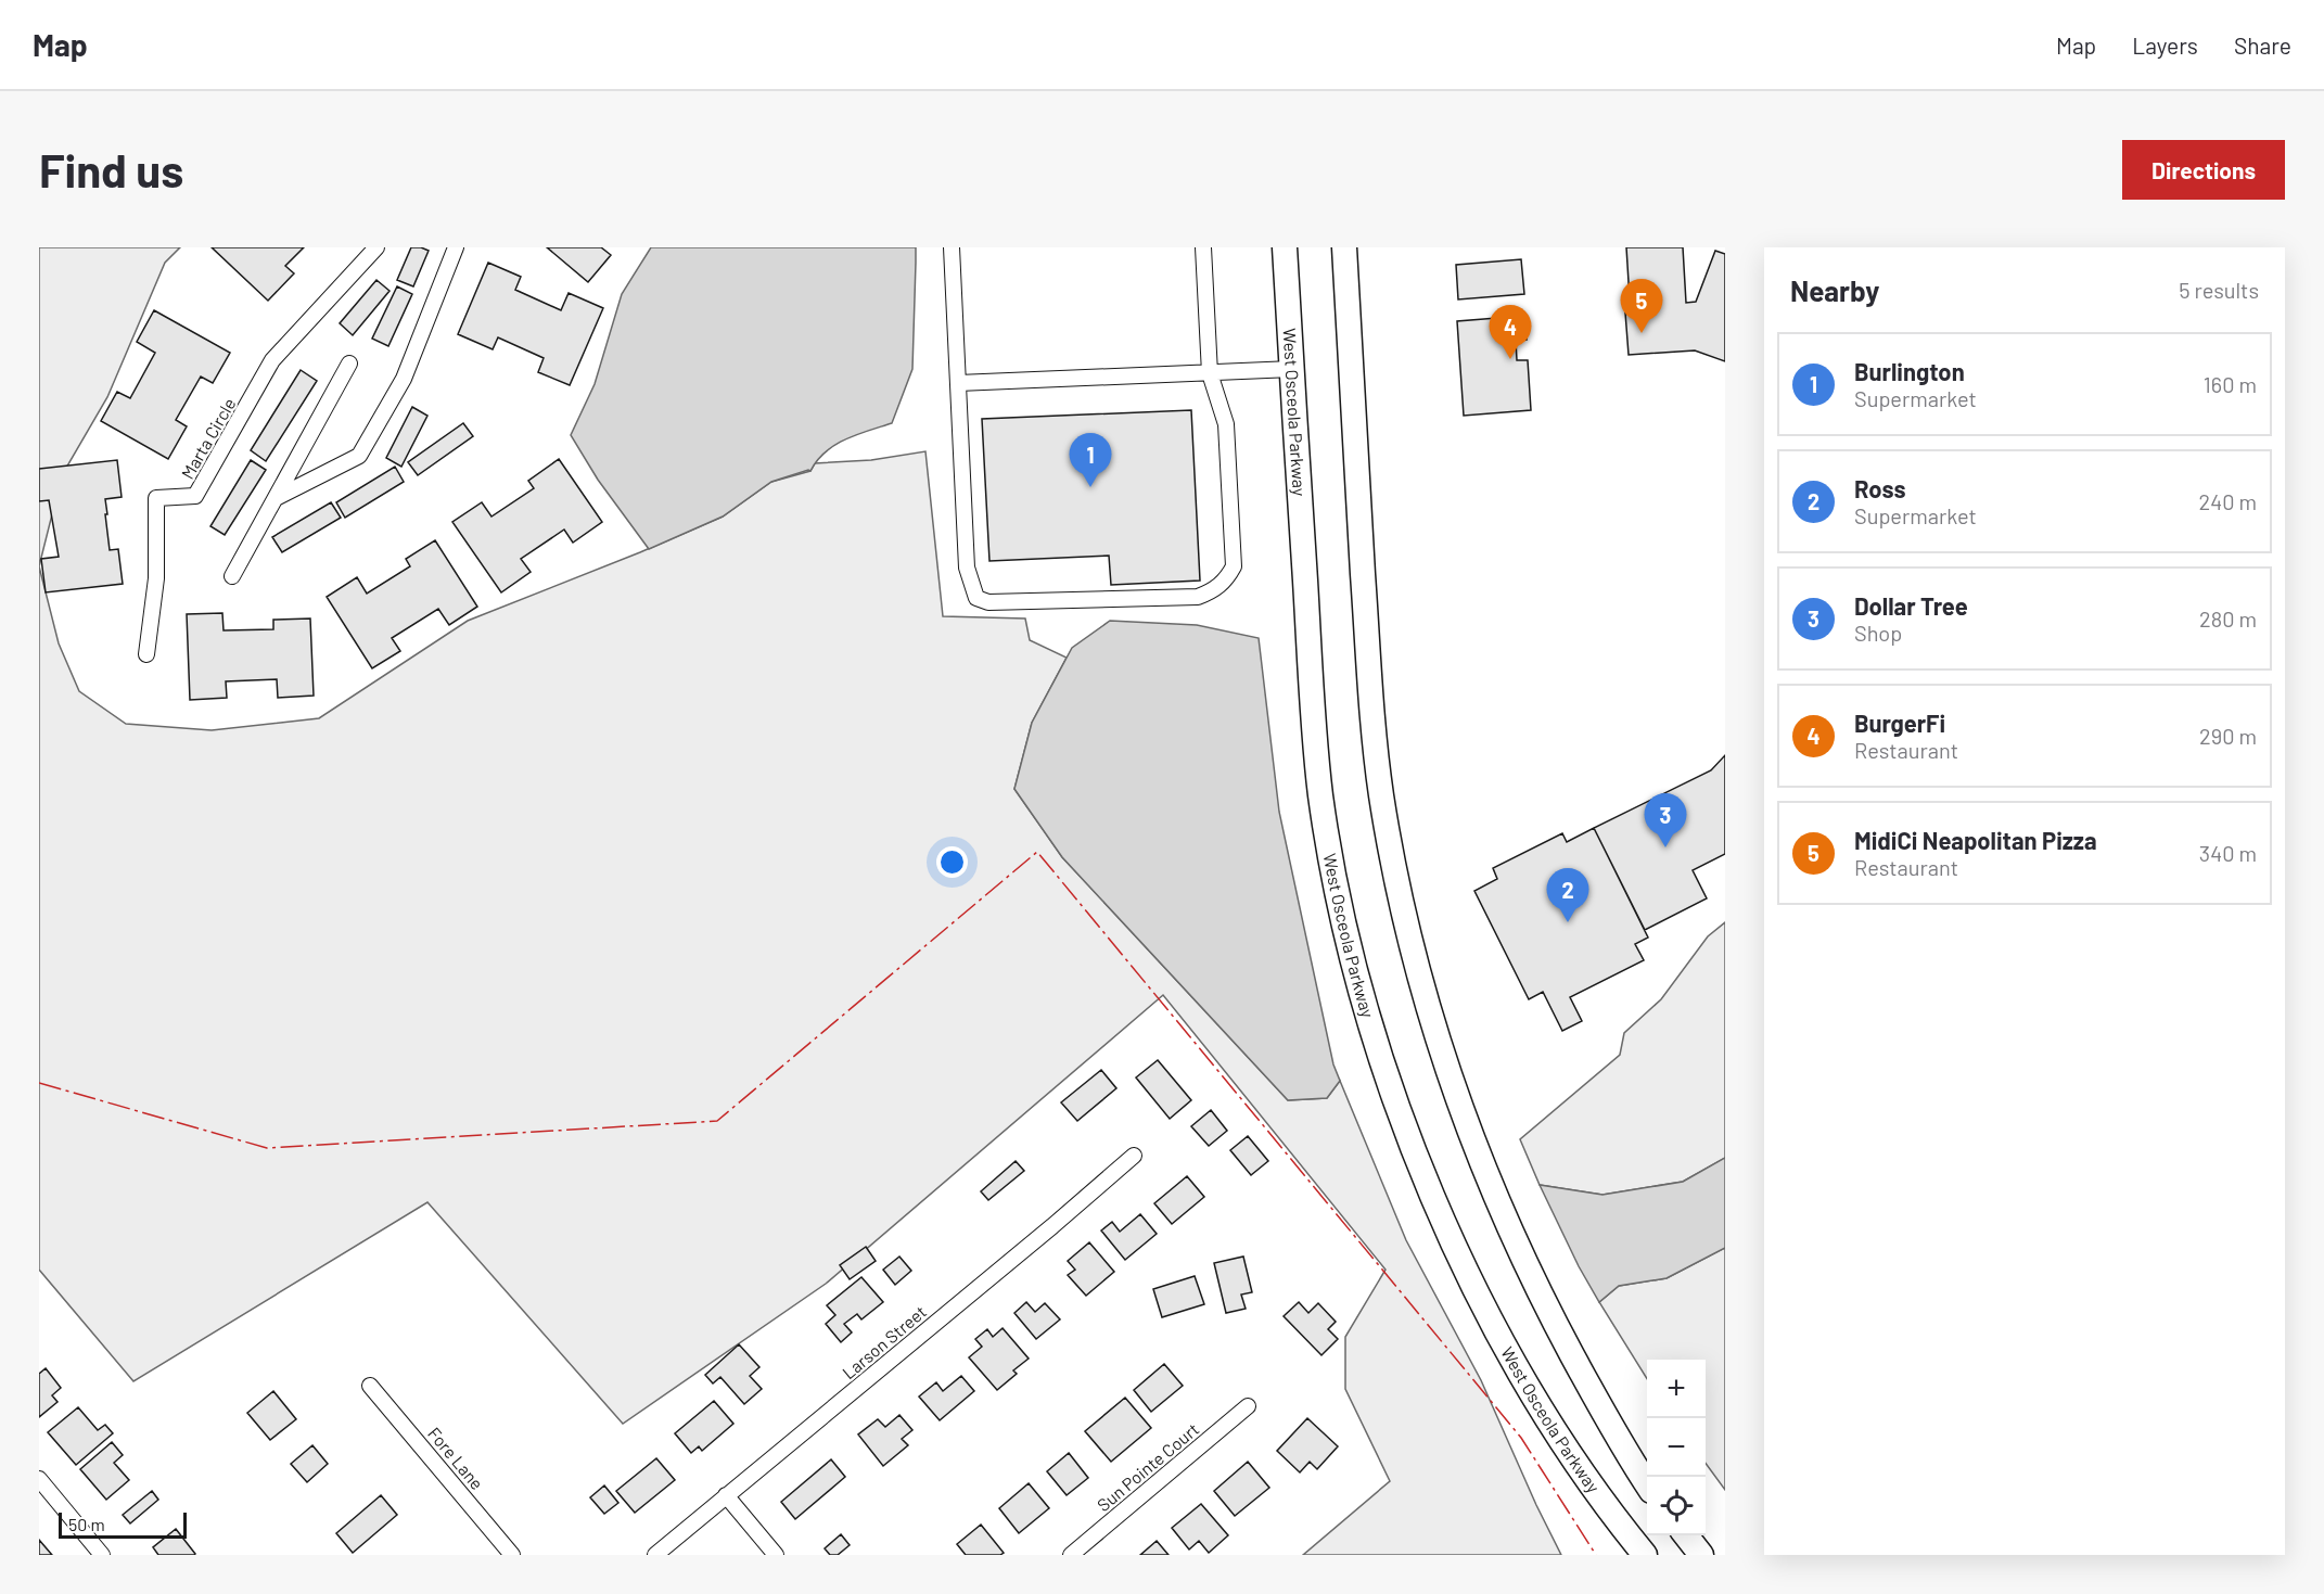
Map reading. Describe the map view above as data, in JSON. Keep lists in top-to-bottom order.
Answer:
{
  "streets": {
    "main road": ["West Osceola Parkway"],
    "street": [
      "Marta Circle",
      "Larson Street",
      "Fore Lane",
      "Sun Pointe Court"
    ]
  },
  "scale_bar": "50 m",
  "page": {
    "header": "Map",
    "nav": ["Map", "Layers", "Share"],
    "buttons": "Directions",
    "title": "Find us",
    "heading": ["Nearby", "5 results"],
    "pins": [
      "5",
      "4",
      "1",
      "3",
      "2"
    ],
    "list": [
      {
        "mark": "1",
        "name": "Burlington",
        "note": "Supermarket",
        "value": "160 m"
      },
      {
        "mark": "2",
        "name": "Ross",
        "note": "Supermarket",
        "value": "240 m"
      },
      {
        "mark": "3",
        "name": "Dollar Tree",
        "note": "Shop",
        "value": "280 m"
      },
      {
        "mark": "4",
        "name": "BurgerFi",
        "note": "Restaurant",
        "value": "290 m"
      },
      {
        "mark": "5",
        "name": "MidiCi Neapolitan Pizza",
        "note": "Restaurant",
        "value": "340 m"
      }
    ],
    "map_buttons": ["+", "−"],
    "scale": "50 m"
  }
}
